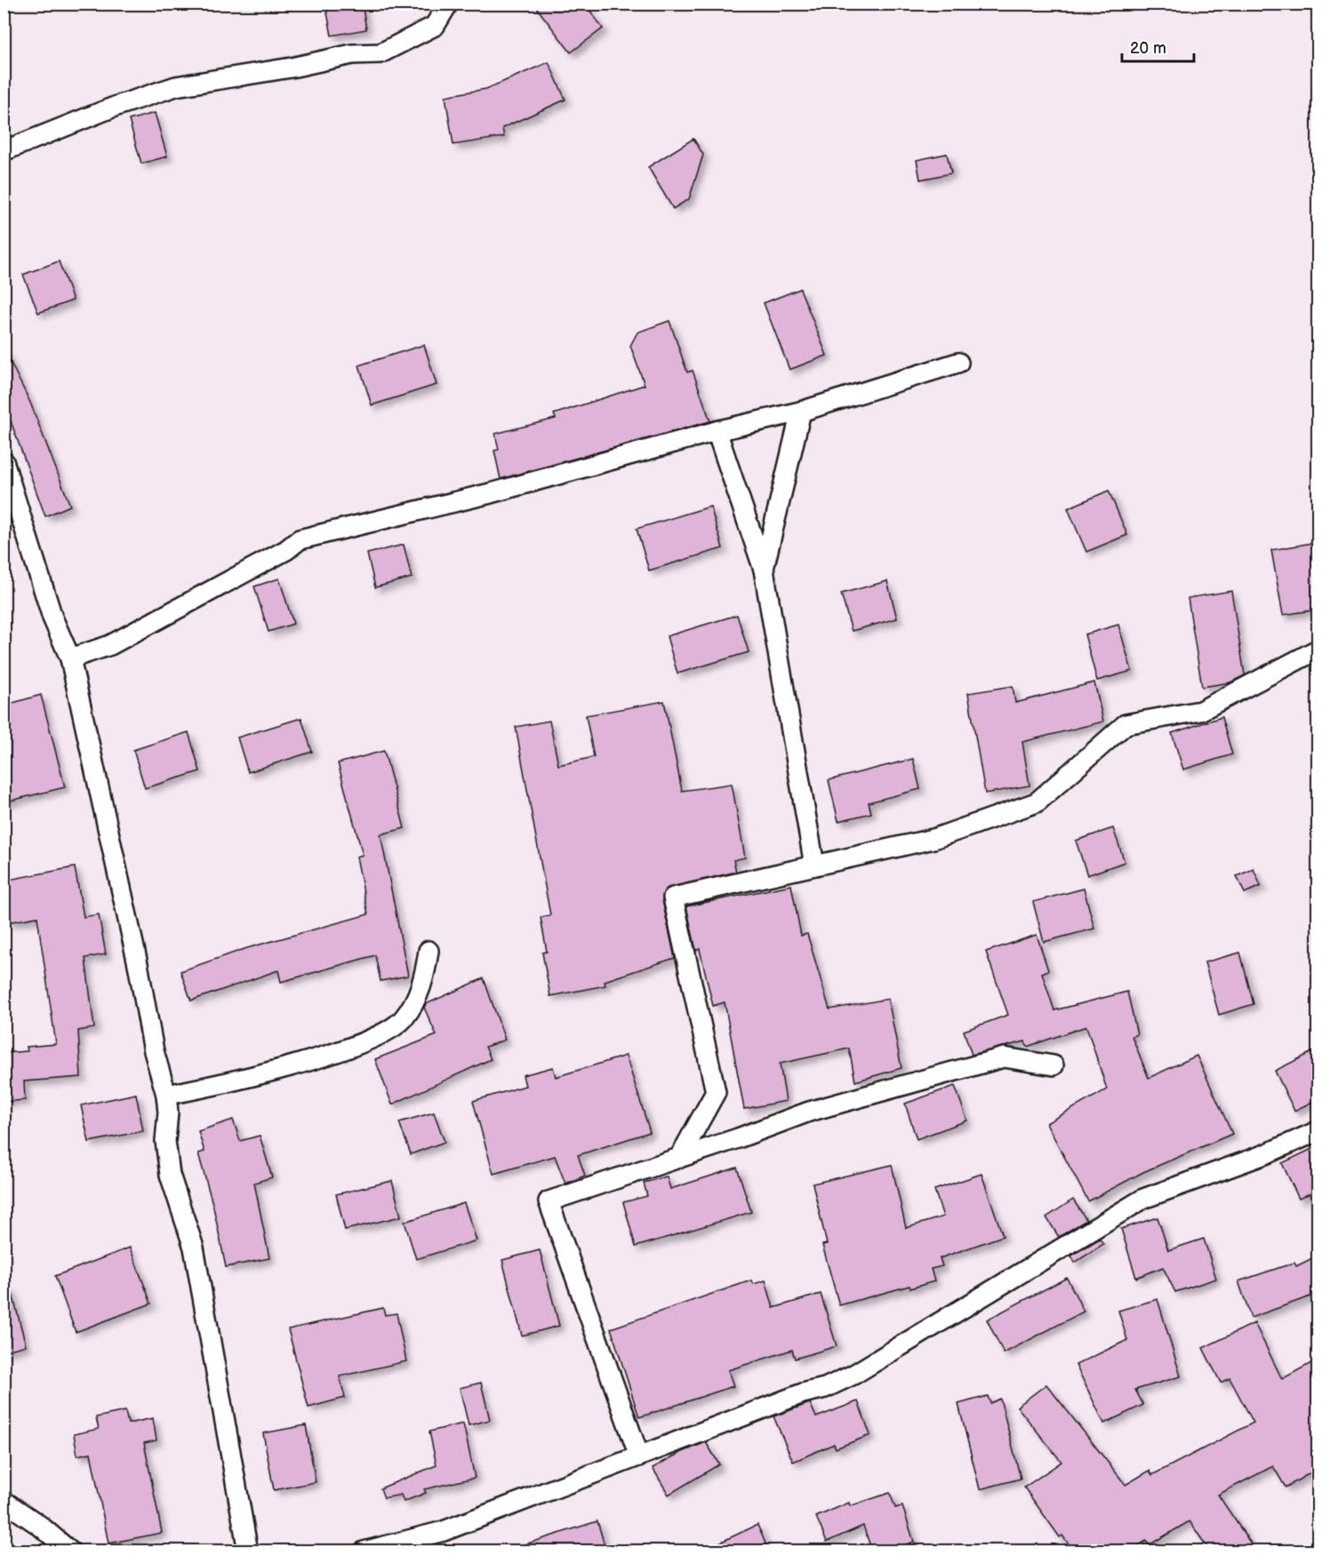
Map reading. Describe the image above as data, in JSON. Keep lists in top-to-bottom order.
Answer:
{
  "scale_bar": "20 m"
}
